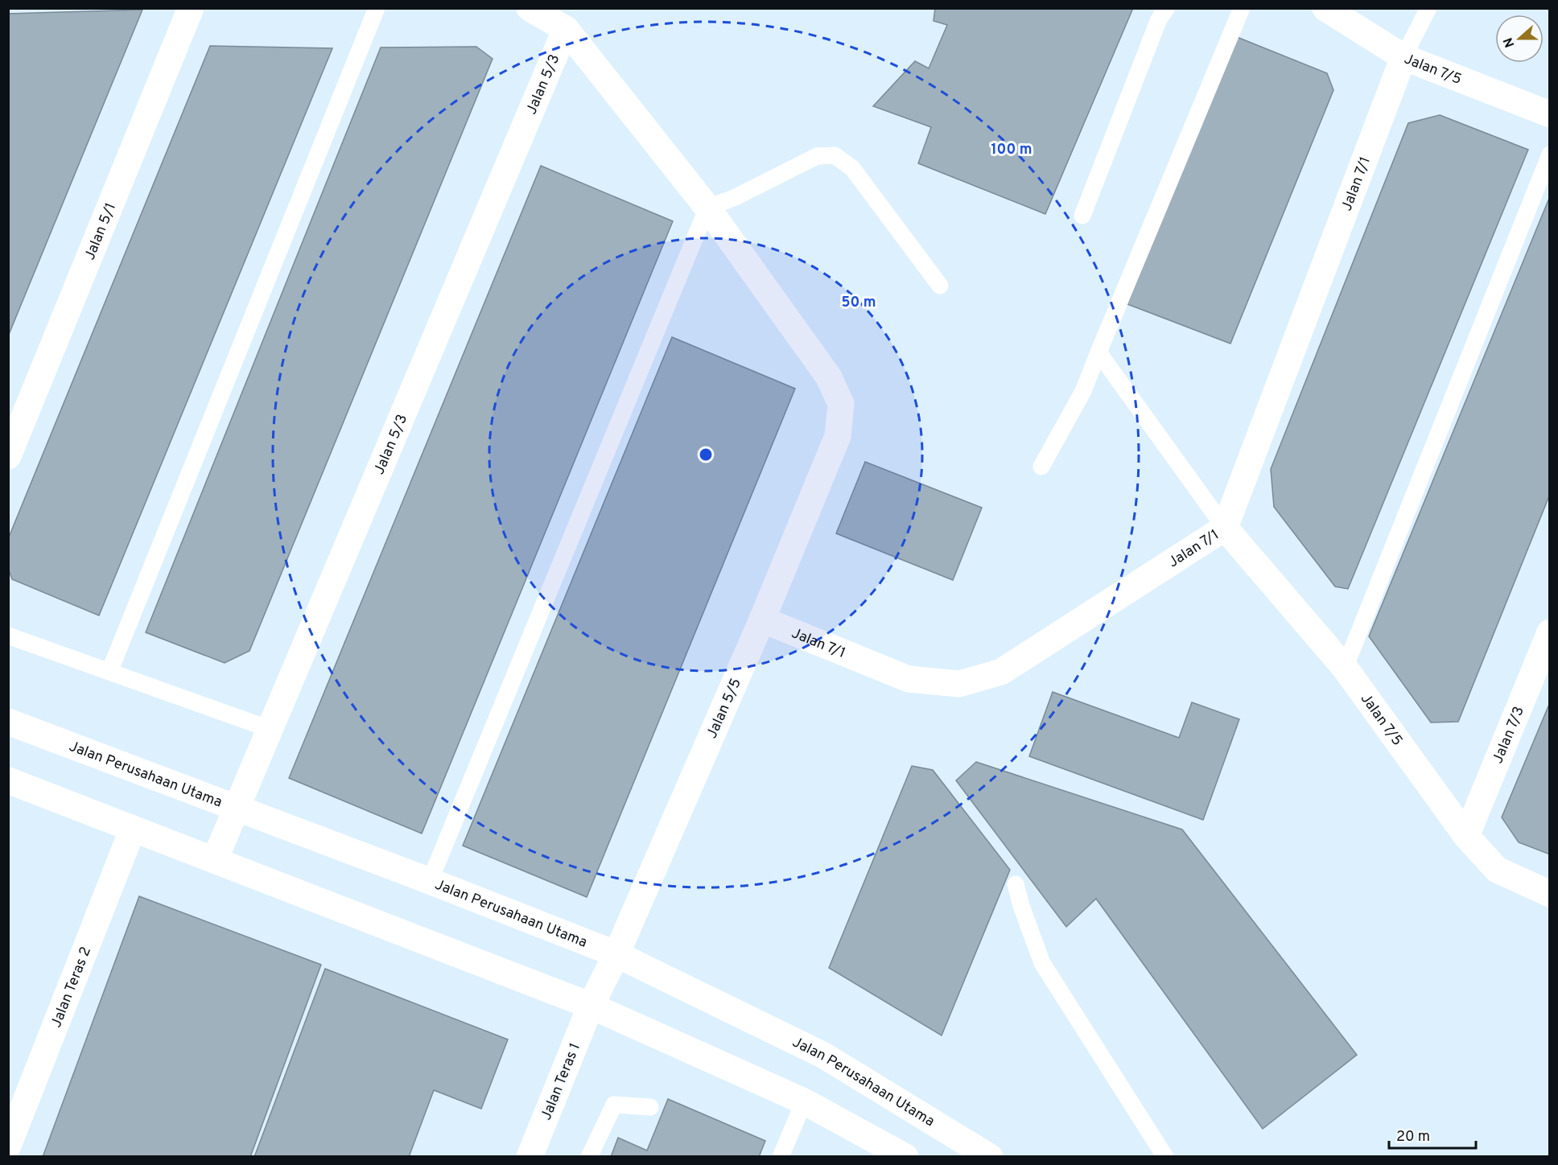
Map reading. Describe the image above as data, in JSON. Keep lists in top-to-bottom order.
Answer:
{
  "streets": {
    "street": [
      "Jalan 7/5",
      "Jalan 5/3",
      "Jalan 7/1",
      "Jalan 5/1",
      "Jalan 5/5",
      "Jalan 7/3",
      "Jalan Perusahaan Utama",
      "Jalan Teras 2",
      "Jalan Teras 1"
    ]
  },
  "crossings": [
    ["Jalan 7/5", "Jalan 7/1"],
    ["Jalan 7/5", "Jalan 7/3"],
    ["Jalan 5/3", "Jalan Perusahaan Utama"],
    ["Jalan 7/1", "Jalan 5/5"],
    ["Jalan 5/5", "Jalan Perusahaan Utama"],
    ["Jalan 5/5", "Jalan Teras 1"]
  ],
  "scale_bar": "20 m",
  "north": "left",
  "rings": ["100 m", "50 m"]
}
